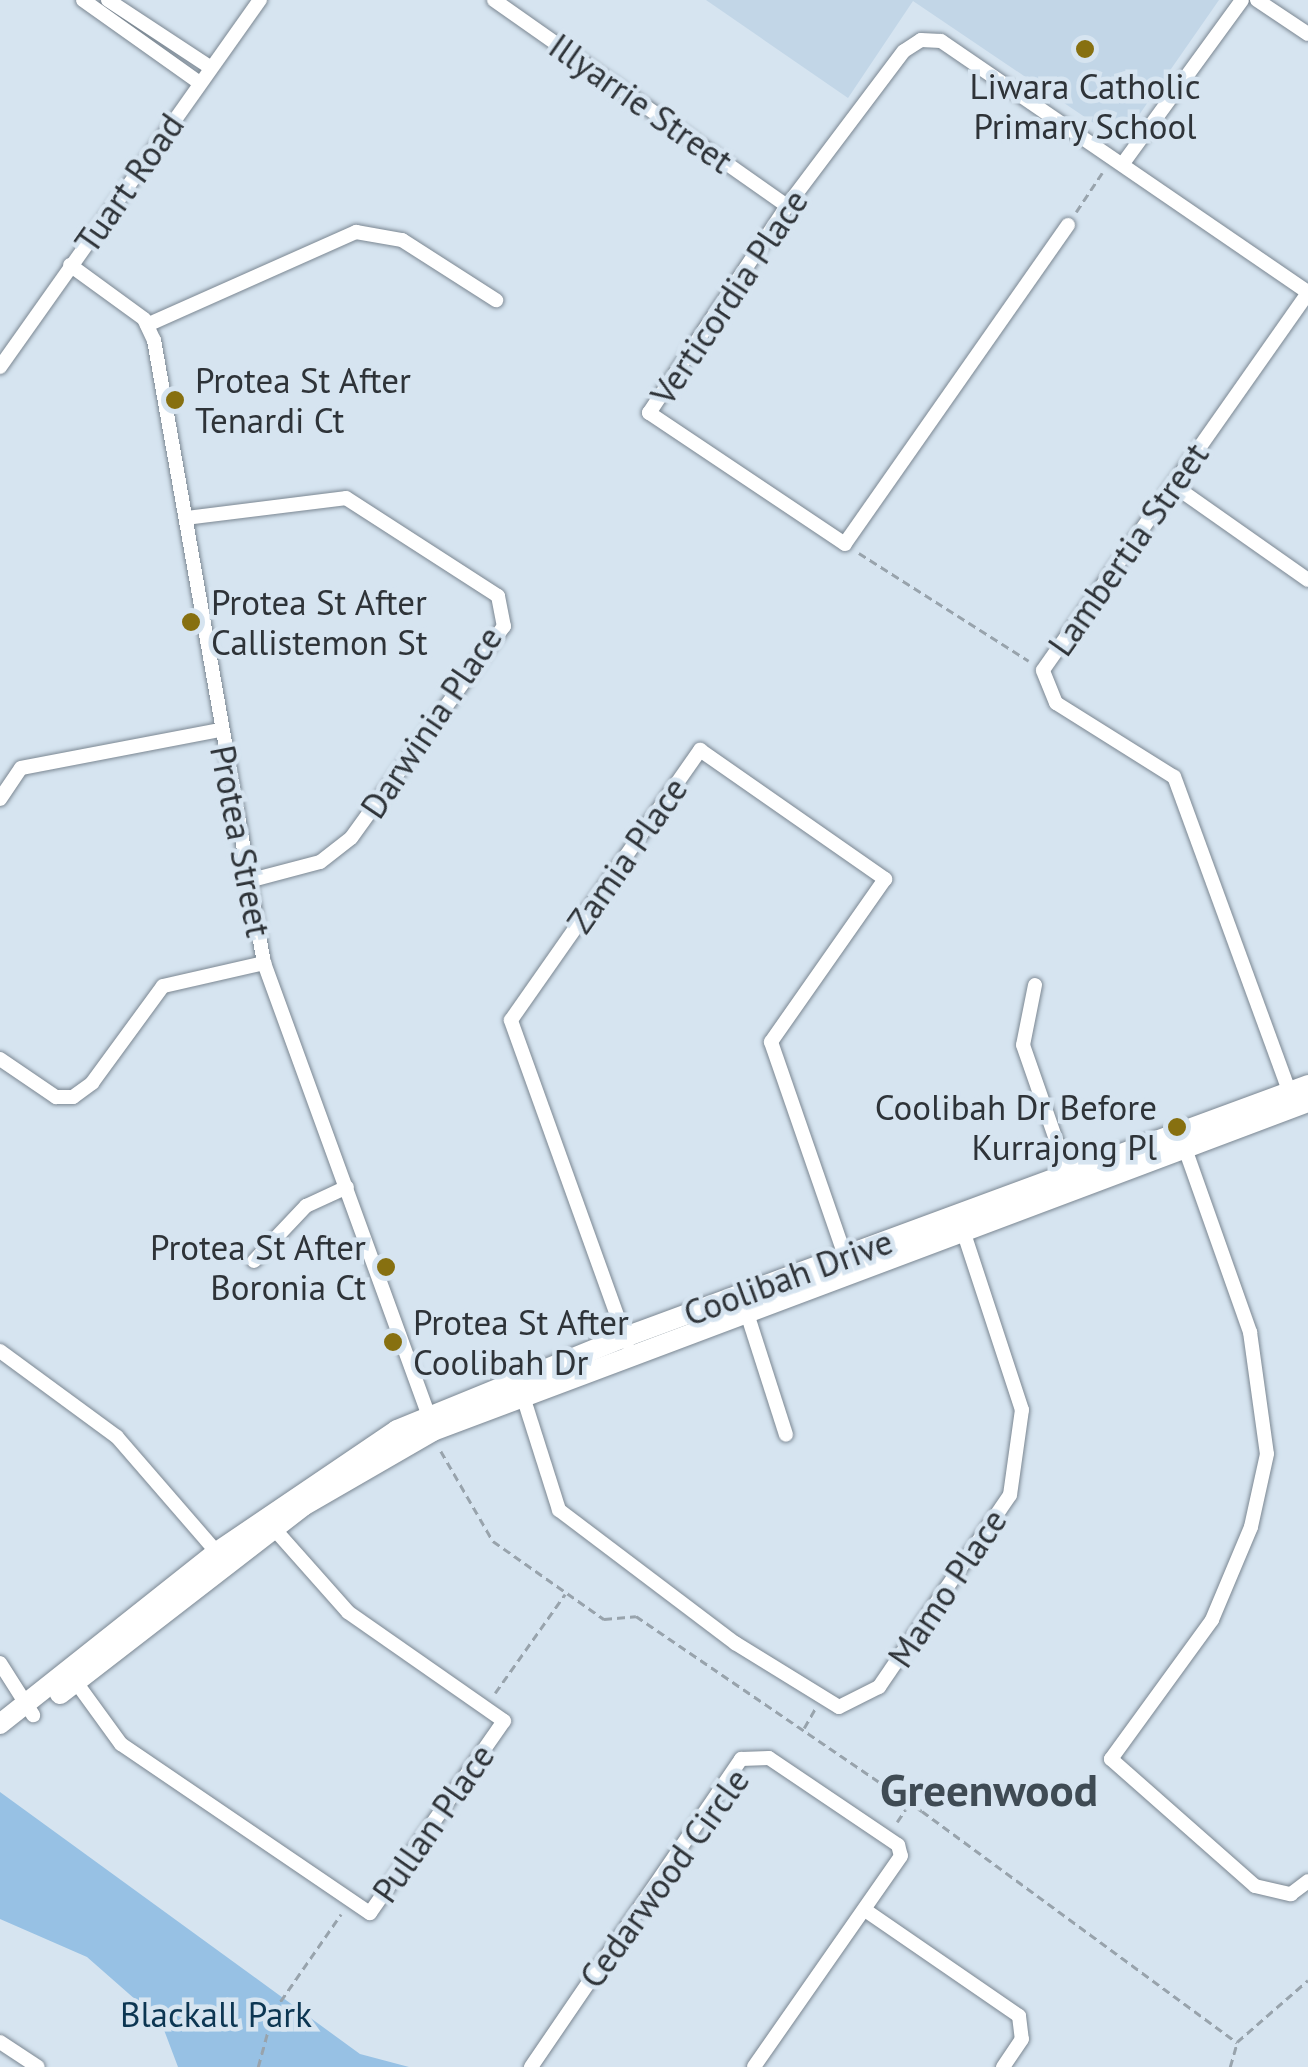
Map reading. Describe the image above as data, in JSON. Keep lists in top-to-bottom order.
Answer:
{
  "streets": {
    "main road": ["Coolibah Drive"],
    "street": [
      "Illyarrie Street",
      "Tuart Road",
      "Verticordia Place",
      "Lambertia Street",
      "Darwinia Place",
      "Protea Street",
      "Zamia Place",
      "Mamo Place",
      "Pullan Place",
      "Cedarwood Circle"
    ]
  },
  "crossings": [
    ["Illyarrie Street", "Verticordia Place"],
    ["Lambertia Street", "Coolibah Drive"],
    ["Darwinia Place", "Protea Street"],
    ["Protea Street", "Coolibah Drive"],
    ["Zamia Place", "Coolibah Drive"],
    ["Coolibah Drive", "Mamo Place"],
    ["Coolibah Drive", "Pullan Place"]
  ],
  "districts": ["Greenwood"],
  "parks": ["Blackall Park"],
  "places": [
    "Liwara Catholic Primary School",
    "Protea St After Tenardi Ct",
    "Protea St After Callistemon St",
    "Coolibah Dr Before Kurrajong Pl",
    "Protea St After Boronia Ct",
    "Protea St After Coolibah Dr"
  ]
}
